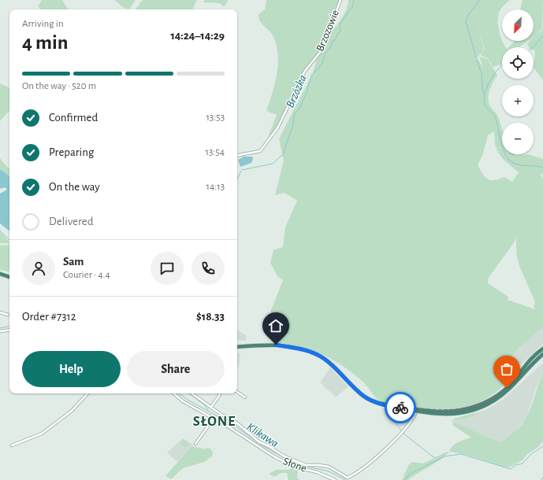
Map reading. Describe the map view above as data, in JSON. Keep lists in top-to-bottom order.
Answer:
{
  "streets": {
    "street": ["Brzozowie", "Słone"]
  },
  "districts": ["SŁONE"],
  "water": ["Brzózka", "Klikawa"],
  "north": "bottom left",
  "page": {
    "map_buttons": ["+", "−"],
    "heading": ["4 min", "Arriving in", "14:24–14:29"],
    "panel": [
      "Sam",
      "Courier · 4.4",
      "Order #7312",
      "$18.33"
    ],
    "bar": "On the way · 520 m",
    "list": [
      ["Confirmed", "13:53"],
      ["Preparing", "13:54"],
      ["On the way", "14:13"],
      "Delivered"
    ],
    "buttons": ["Help", "Share"]
  }
}
